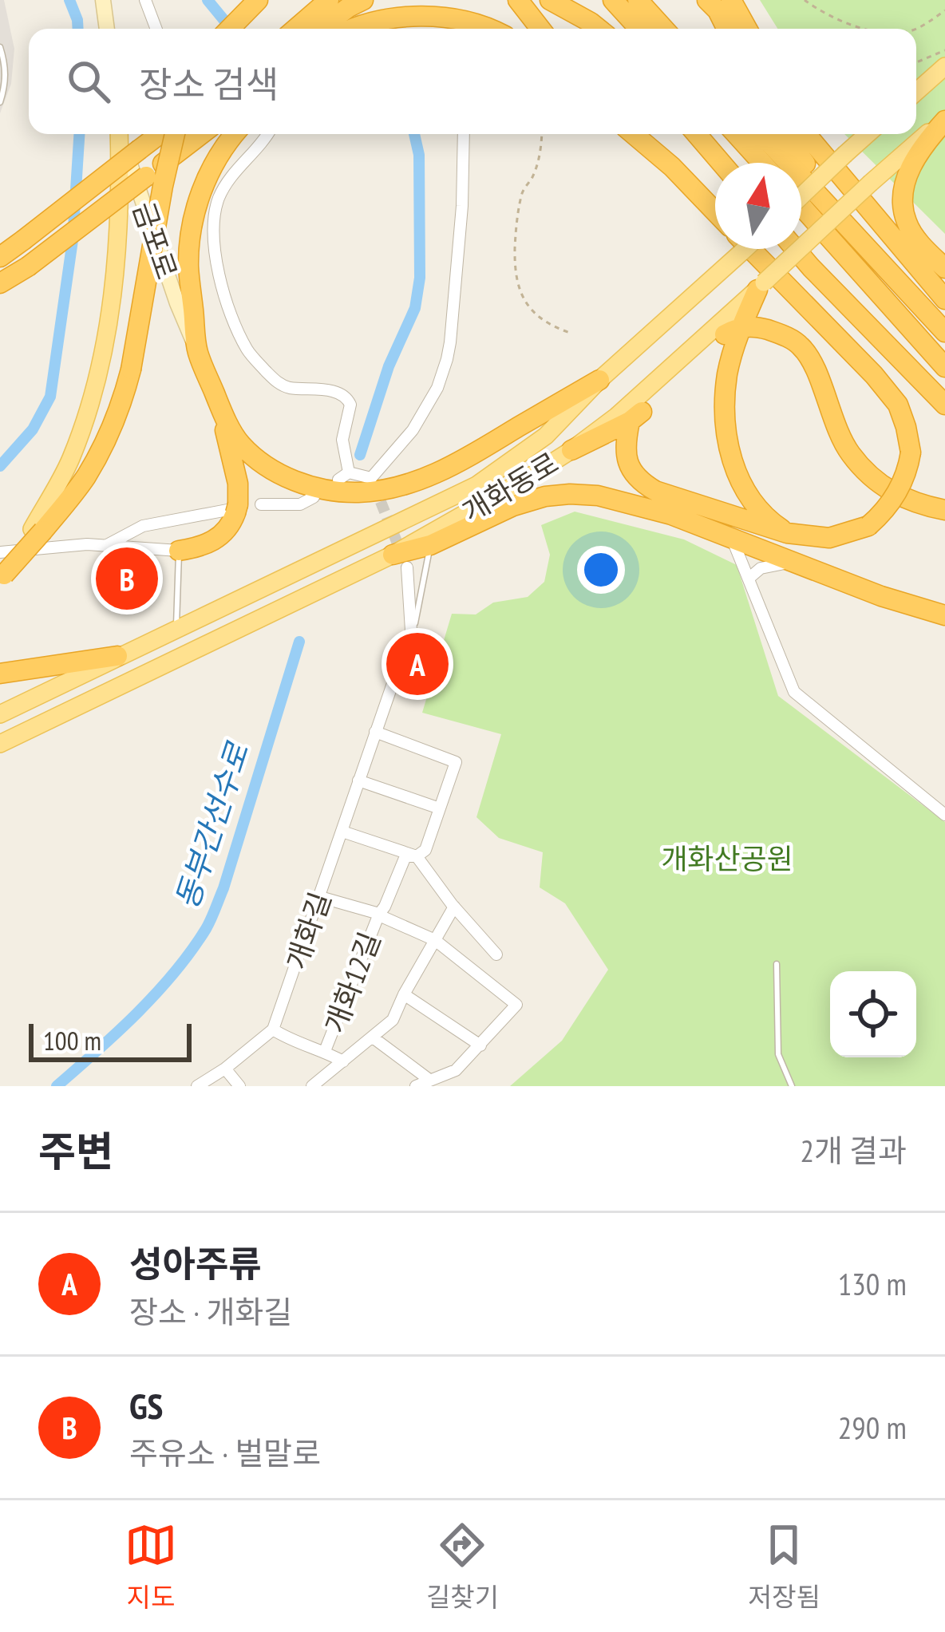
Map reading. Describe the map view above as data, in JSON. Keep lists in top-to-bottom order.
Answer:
{
  "streets": {
    "main road": ["금포로", "개화동로"],
    "street": ["개화길", "개화12길"]
  },
  "crossings": [
    ["개화동로", "개화길"],
    ["개화길", "개화12길"]
  ],
  "water": ["동부간선수로"],
  "parks": ["개화산공원"],
  "scale_bar": "100 m",
  "north": "top",
  "page": {
    "search": "장소 검색",
    "pins": ["B", "A"],
    "scale": "100 m",
    "heading": ["주변", "2개 결과"],
    "list": [
      {
        "mark": "A",
        "name": "성아주류",
        "note": "장소 · 개화길",
        "value": "130 m"
      },
      {
        "mark": "B",
        "name": "GS",
        "note": "주유소 · 벌말로",
        "value": "290 m"
      }
    ],
    "nav": ["지도", "길찾기", "저장됨"]
  }
}
